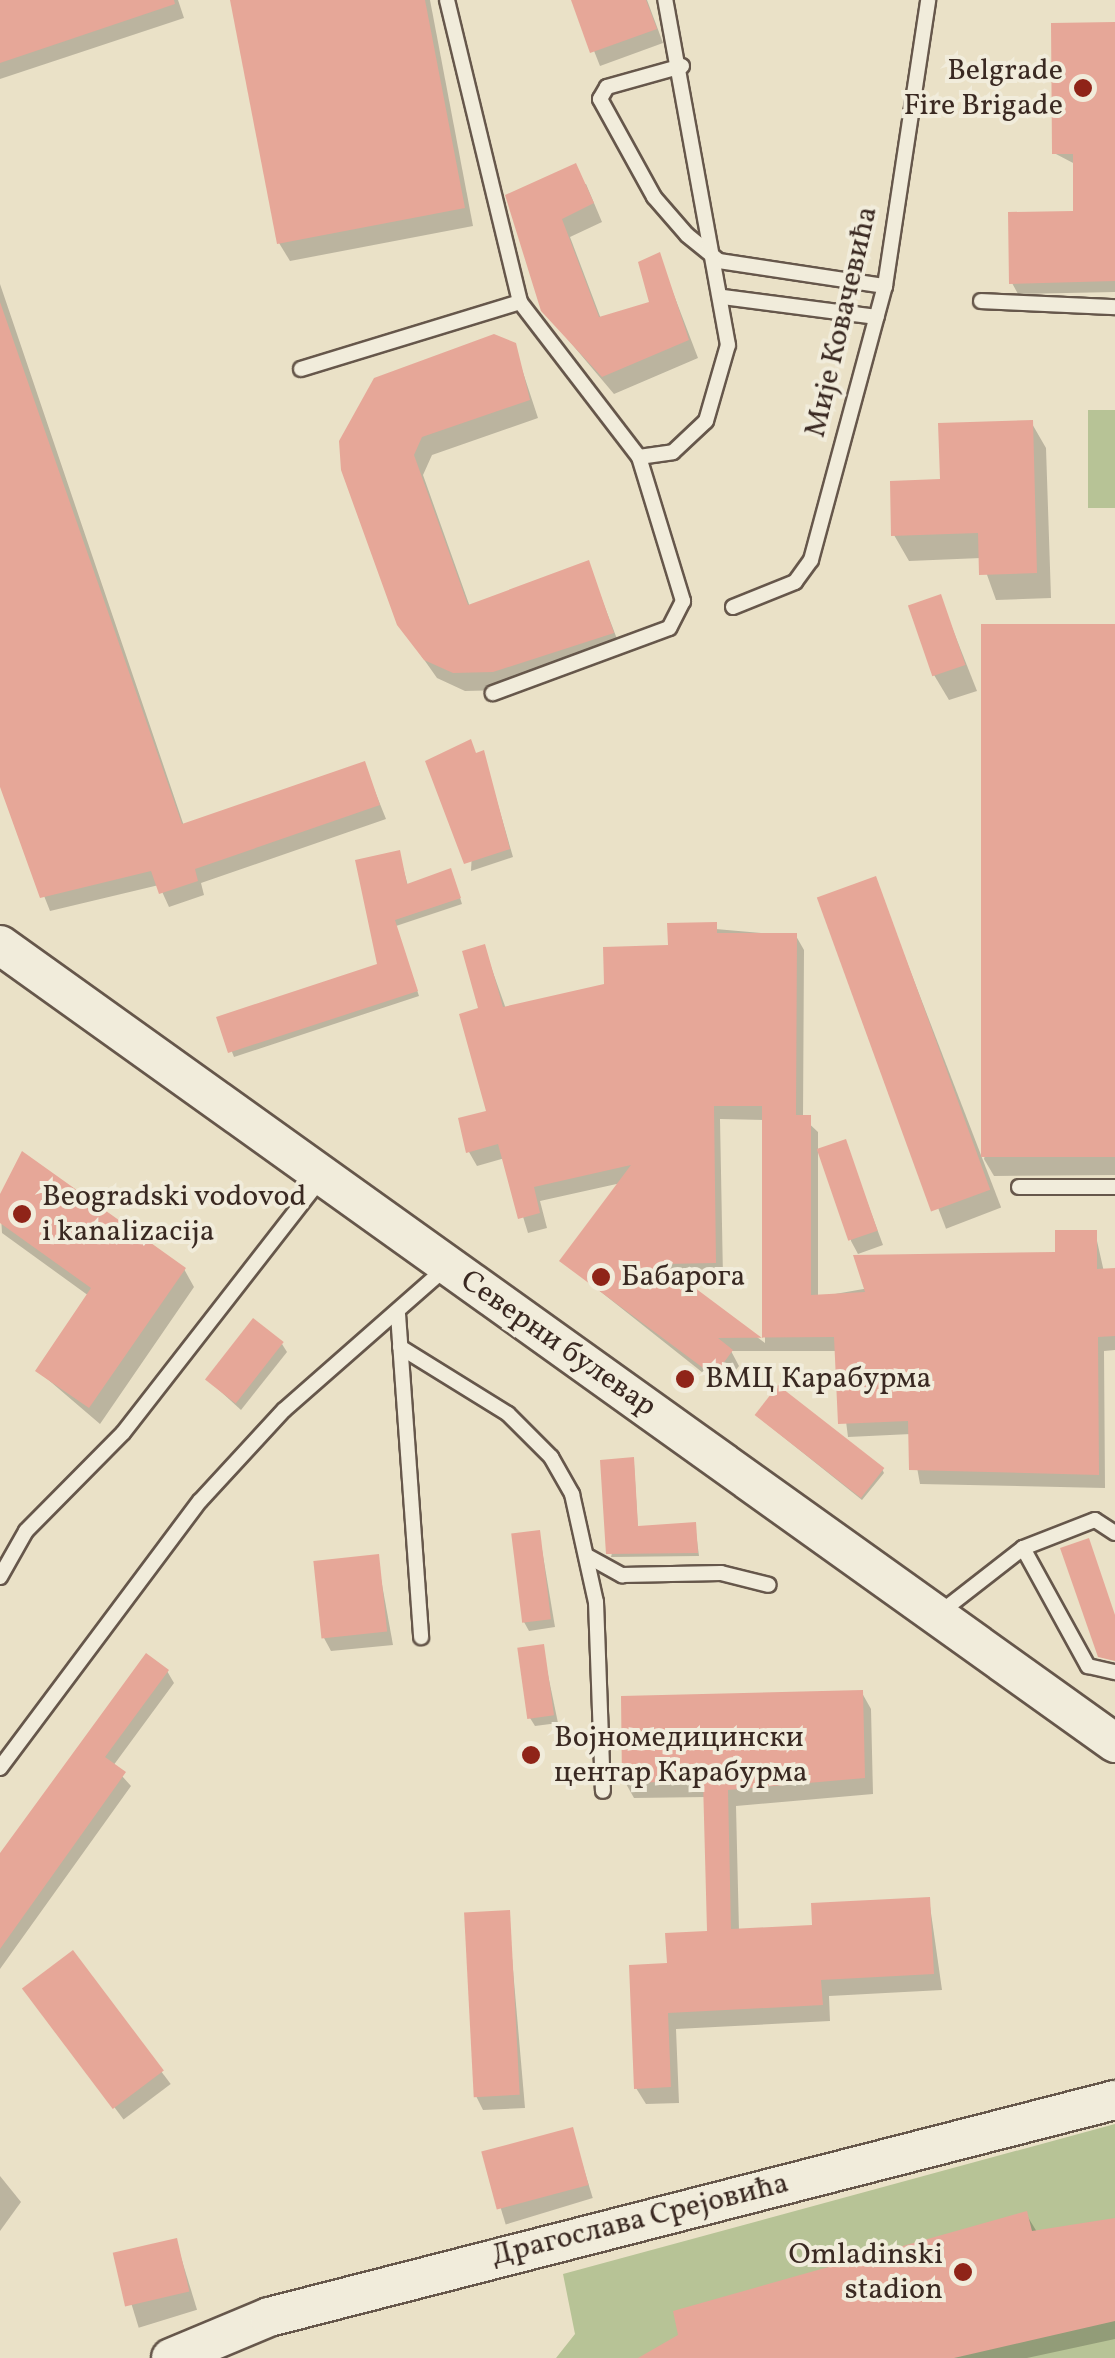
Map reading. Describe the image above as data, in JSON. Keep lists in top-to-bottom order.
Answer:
{
  "streets": {
    "street": ["Северни булевар", "Драгослава Срејовића"],
    "lane": ["Мије Ковачевића"]
  },
  "places": [
    "Belgrade Fire Brigade",
    "Beogradski vodovod i kanalizacija",
    "Бабарога",
    "ВМЦ Карабурма",
    "Војномедицински центар Карабурма",
    "Omladinski stadion"
  ]
}
